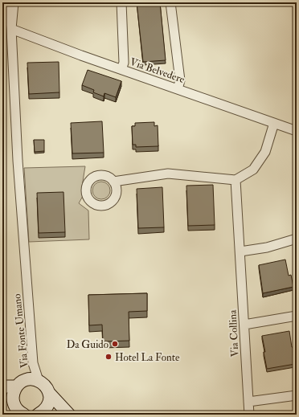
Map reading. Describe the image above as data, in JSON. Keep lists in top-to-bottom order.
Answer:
{
  "streets": {
    "street": ["Via Belvedere", "Via Fonte Umano", "Via Collina"]
  },
  "crossings": [
    ["Via Belvedere", "Via Fonte Umano"]
  ],
  "places": ["Da Guido", "Hotel La Fonte"]
}
